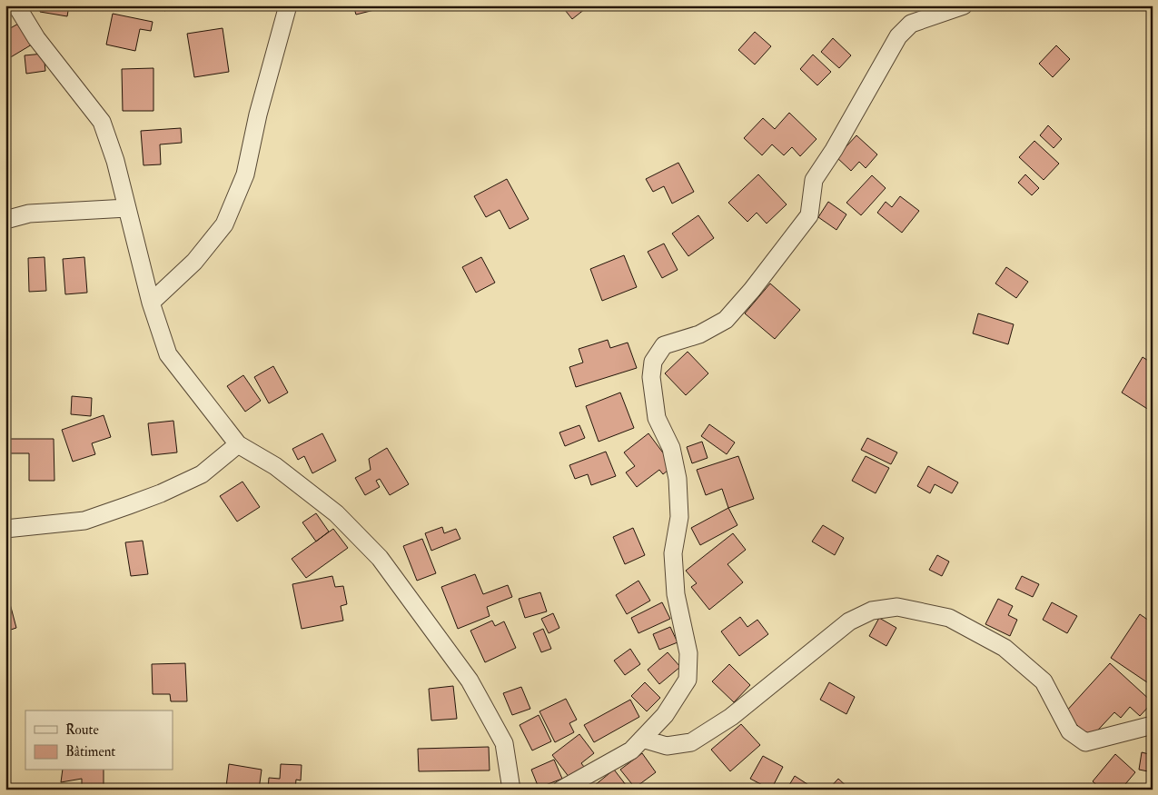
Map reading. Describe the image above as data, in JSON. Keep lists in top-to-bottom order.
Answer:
{
  "legend": ["Route", "Bâtiment"]
}
